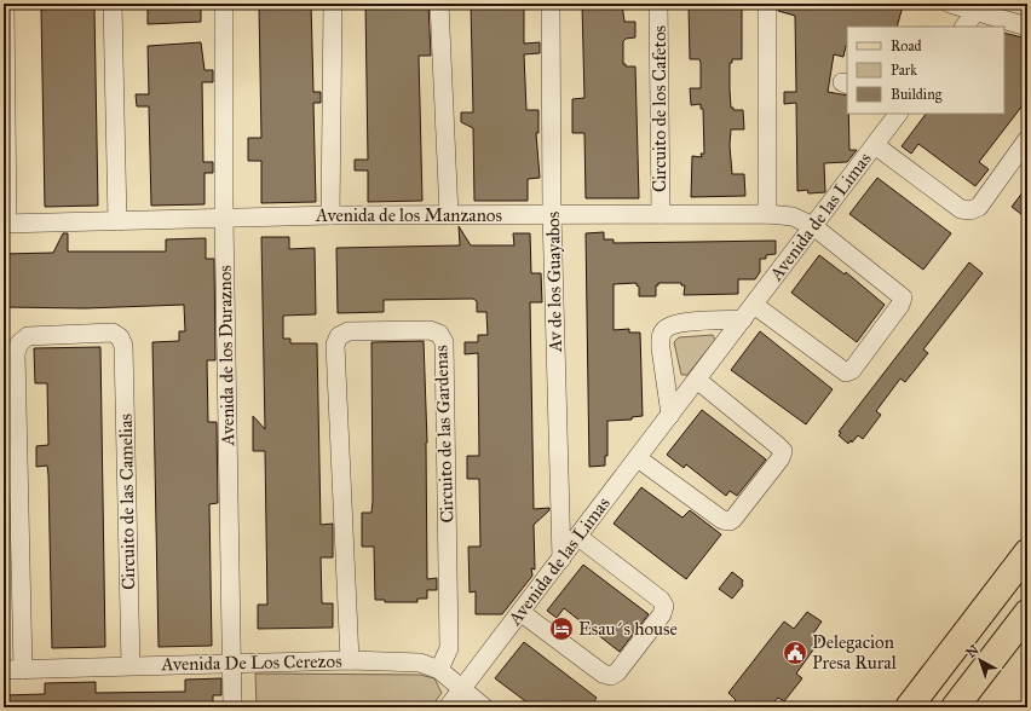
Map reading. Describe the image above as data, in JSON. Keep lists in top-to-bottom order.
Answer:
{
  "streets": {
    "street": [
      "Circuito de los Cafetos",
      "Avenida de los Manzanos",
      "Avenida de las Limas",
      "Av de los Guayabos",
      "Avenida de los Duraznos",
      "Circuito de las Gardenas",
      "Circuito de las Camelias",
      "Avenida De Los Cerezos"
    ]
  },
  "crossings": [
    ["Circuito de los Cafetos", "Avenida de los Manzanos"],
    ["Avenida de los Manzanos", "Avenida de las Limas"],
    ["Avenida de los Manzanos", "Av de los Guayabos"],
    ["Avenida de los Manzanos", "Avenida de los Duraznos"],
    ["Avenida de las Limas", "Av de los Guayabos"],
    ["Avenida de las Limas", "Avenida De Los Cerezos"],
    ["Avenida de los Duraznos", "Avenida De Los Cerezos"],
    ["Circuito de las Gardenas", "Avenida De Los Cerezos"],
    ["Circuito de las Camelias", "Avenida De Los Cerezos"]
  ],
  "places": {
    "hotel": ["Esau´s house"],
    "public building": ["Delegacion Presa Rural"]
  },
  "legend": ["Road", "Park", "Building"],
  "north": "top left"
}
